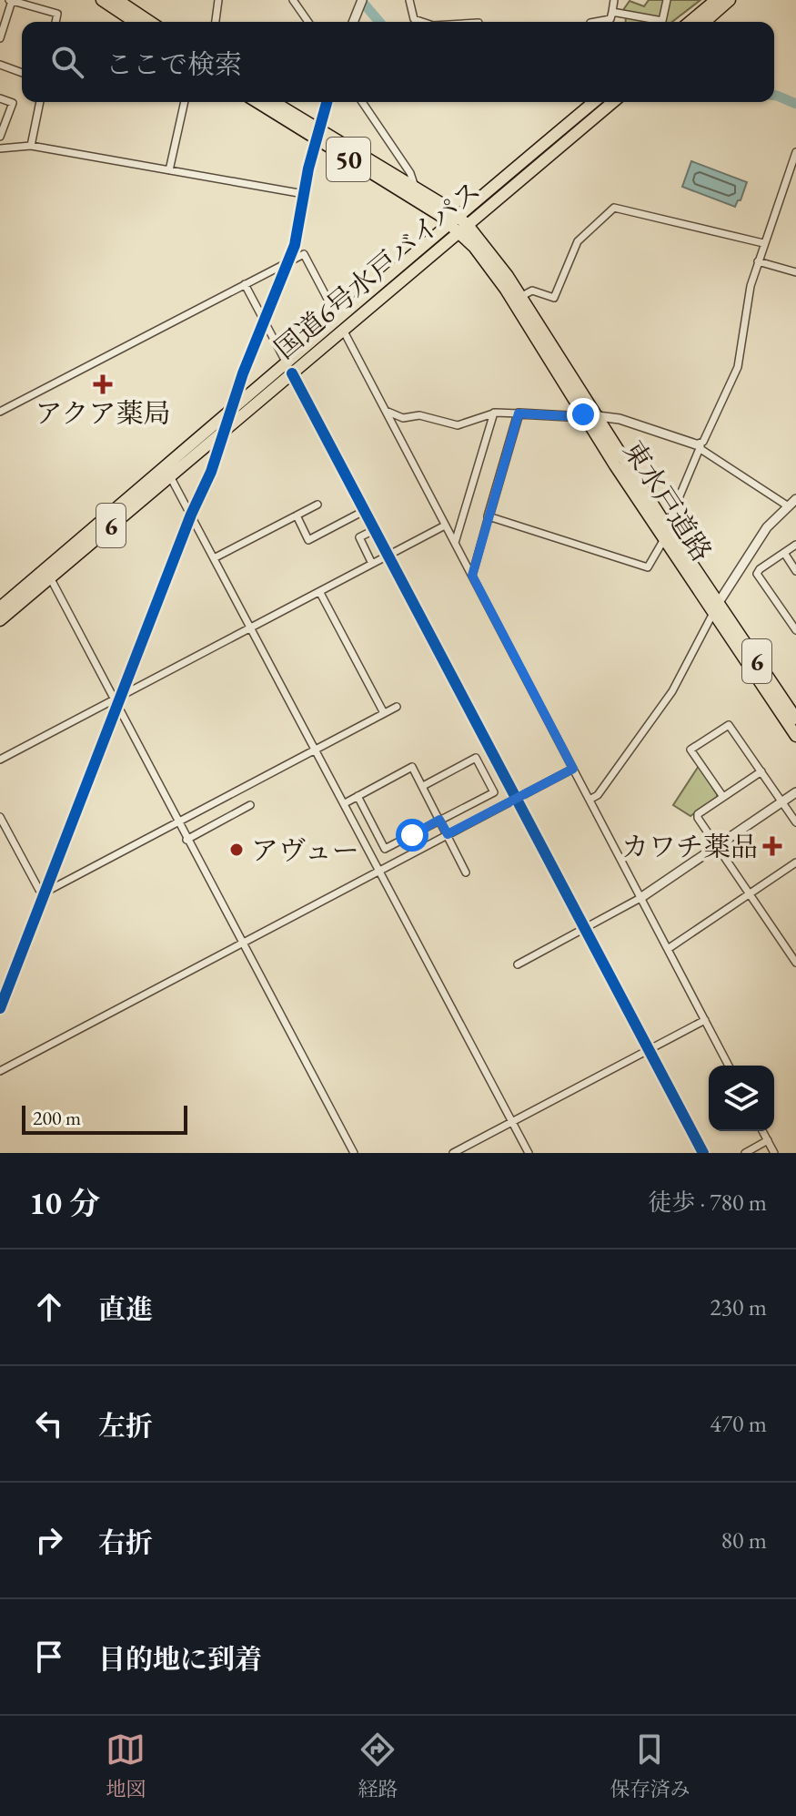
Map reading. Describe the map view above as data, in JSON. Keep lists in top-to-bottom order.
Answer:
{
  "streets": {
    "highway": [
      "50",
      "国道6号水戸バイパス",
      "東水戸道路",
      "6"
    ]
  },
  "crossings": [
    ["50", "国道6号水戸バイパス"],
    ["50", "東水戸道路"],
    ["国道6号水戸バイパス", "東水戸道路"]
  ],
  "places": {
    "health": ["アクア薬局", "カワチ薬品"],
    "other": ["アヴュー"]
  },
  "scale_bar": "200 m",
  "page": {
    "search": "ここで検索",
    "scale": "200 m",
    "heading": ["10 分", "徒歩 · 780 m"],
    "list": [
      ["直進", "230 m"],
      ["左折", "470 m"],
      ["右折", "80 m"],
      "目的地に到着"
    ],
    "nav": ["地図", "経路", "保存済み"]
  }
}
